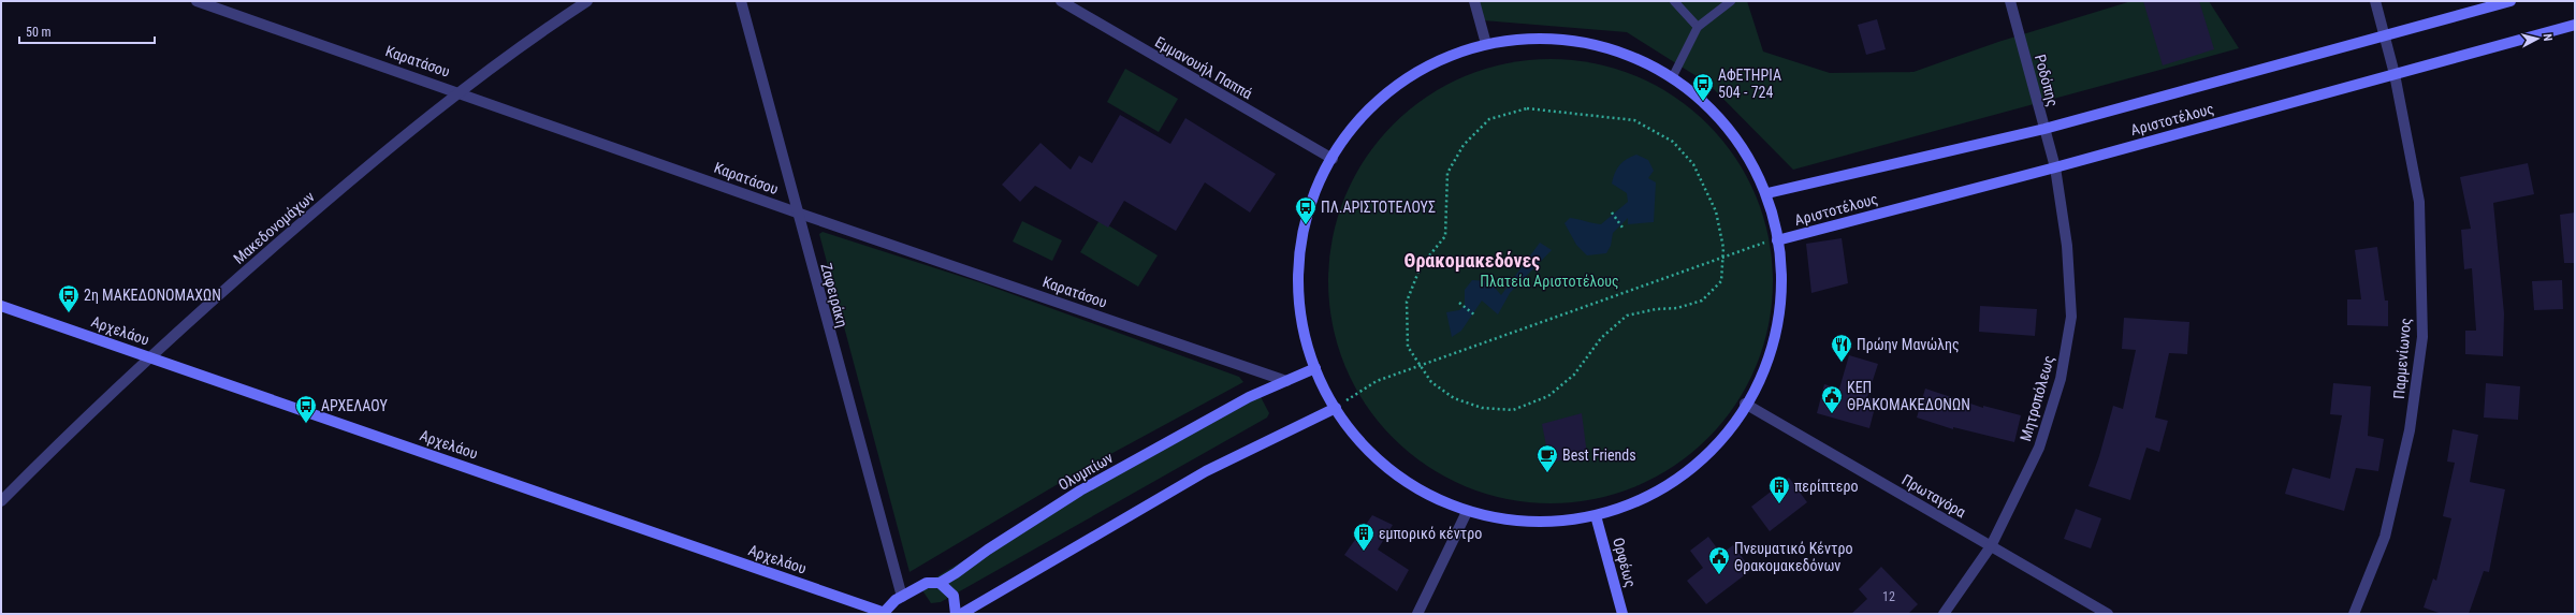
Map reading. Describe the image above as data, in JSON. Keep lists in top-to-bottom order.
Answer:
{
  "streets": {
    "street": [
      "Καρατάσου",
      "Εμμανουήλ Παππά",
      "Ροδόπης",
      "Αριστοτέλους",
      "Μακεδονομάχων",
      "Ζαφειράκη",
      "Αρχελάου",
      "Παρμενίωνος",
      "Μητροπόλεως",
      "Ολυμπίων",
      "Πρωταγόρα",
      "Ορφέως"
    ]
  },
  "crossings": [
    ["Καρατάσου", "Μακεδονομάχων"],
    ["Καρατάσου", "Ζαφειράκη"],
    ["Καρατάσου", "Ολυμπίων"],
    ["Ροδόπης", "Αριστοτέλους"],
    ["Ροδόπης", "Μητροπόλεως"],
    ["Αριστοτέλους", "Παρμενίωνος"],
    ["Αριστοτέλους", "Μητροπόλεως"],
    ["Μακεδονομάχων", "Αρχελάου"],
    ["Ζαφειράκη", "Ολυμπίων"],
    ["Αρχελάου", "Ολυμπίων"],
    ["Μητροπόλεως", "Πρωταγόρα"]
  ],
  "districts": ["Θρακομακεδόνες"],
  "parks": ["Πλατεία Αριστοτέλους"],
  "places": {
    "bus stop": [
      "ΑΦΕΤΗΡΙΑ 504 - 724",
      "ΠΛ.ΑΡΙΣΤΟΤΕΛΟΥΣ",
      "2η ΜΑΚΕΔΟΝΟΜΑΧΩΝ",
      "ΑΡΧΕΛΑΟΥ"
    ],
    "restaurant": ["Πρώην Μανώλης"],
    "public building": ["ΚΕΠ ΘΡΑΚΟΜΑΚΕΔΟΝΩΝ", "Πνευματικό Κέντρο Θρακομακεδόνων"],
    "cafe": ["Best Friends"],
    "building": ["περίπτερο", "εμπορικό κέντρο"]
  },
  "house_numbers": ["12"],
  "scale_bar": "50 m",
  "north": "right"
}
